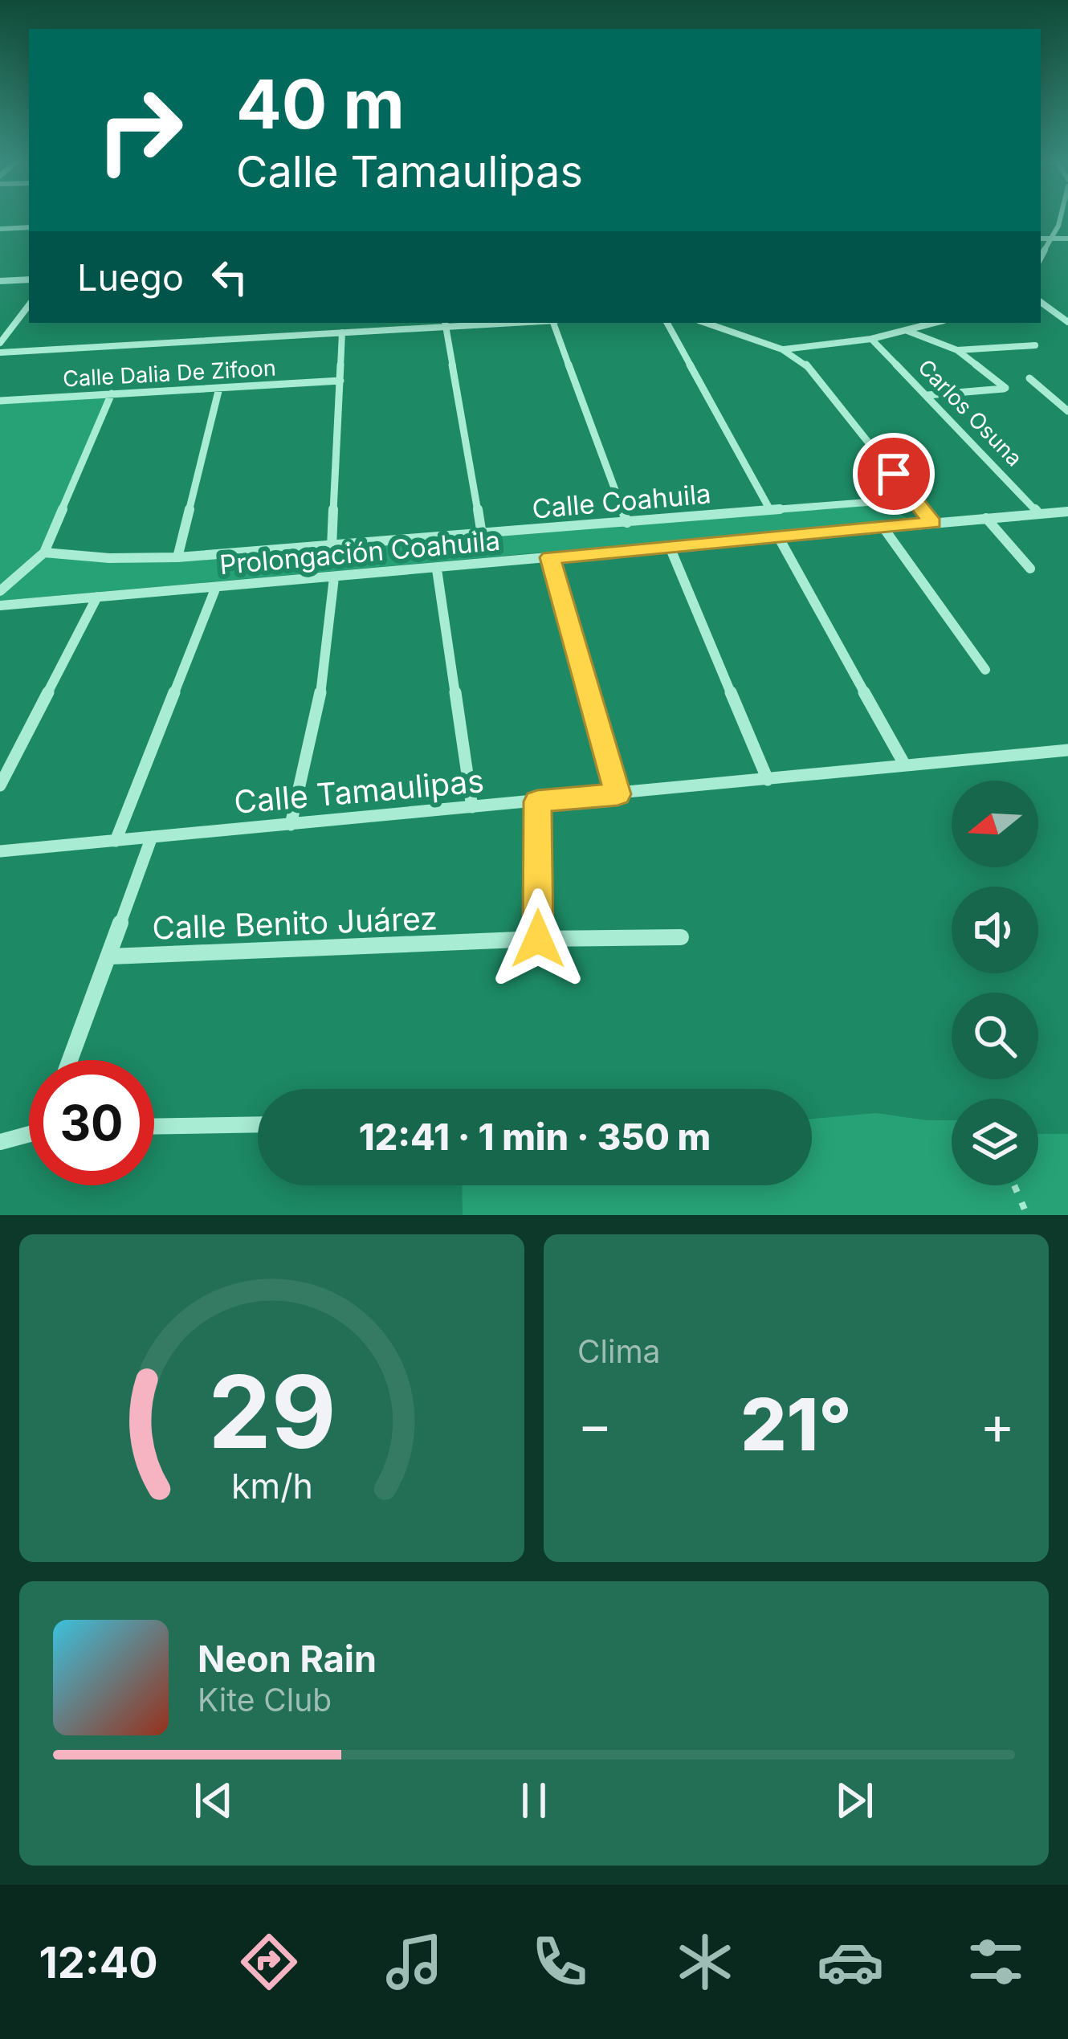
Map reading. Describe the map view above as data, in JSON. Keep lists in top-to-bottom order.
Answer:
{
  "streets": {
    "street": [
      "Calle Dalia De Zifoon",
      "Carlos Osuna",
      "Calle Coahuila",
      "Prolongación Coahuila",
      "Calle Tamaulipas",
      "Calle Benito Juárez"
    ]
  },
  "crossings": [
    ["Carlos Osuna", "Prolongación Coahuila"]
  ],
  "north": "left",
  "page": {
    "turn": ["40 m", "Calle Tamaulipas"],
    "then": "Luego",
    "limit": "30",
    "trip": "12:41 · 1 min · 350 m",
    "tile": "Clima",
    "heat": ["−", "21°", "+"],
    "song": ["Neon Rain", "Kite Club"],
    "tabs": "12:40",
    "gauge": ["29", "km/h"]
  }
}
